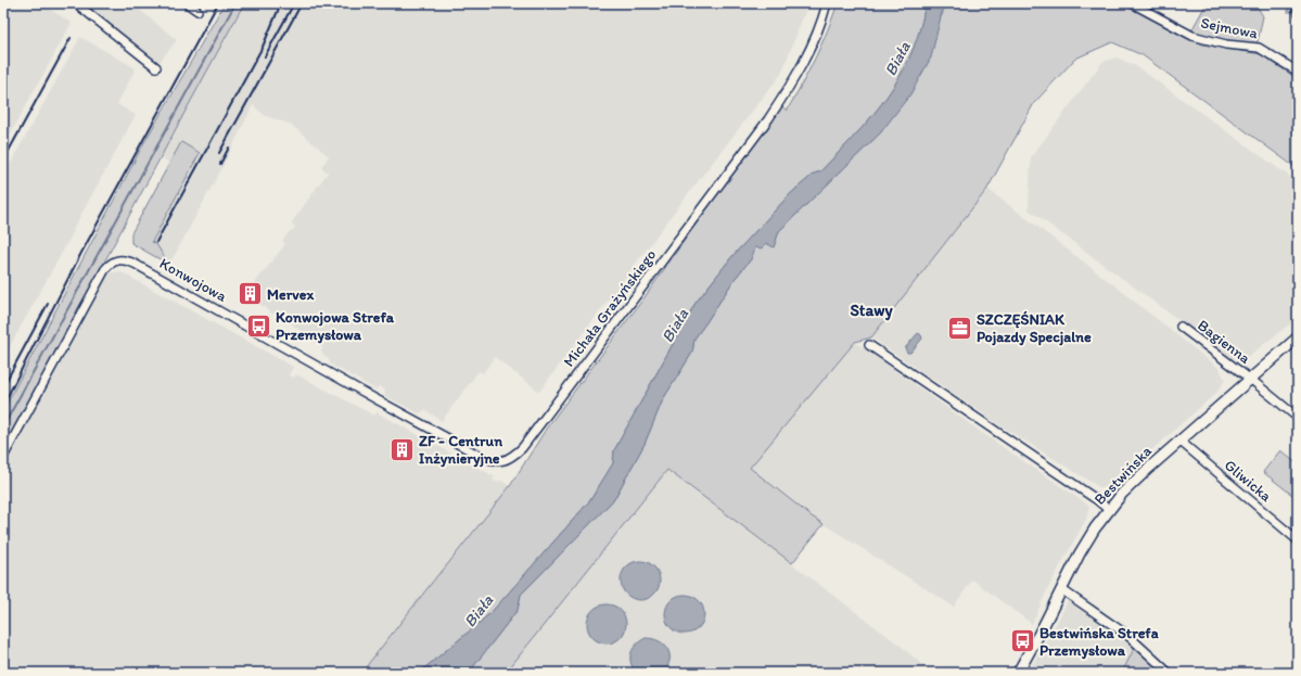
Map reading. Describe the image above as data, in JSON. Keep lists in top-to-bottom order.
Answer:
{
  "streets": {
    "street": [
      "Sejmowa",
      "Konwojowa",
      "Michała Grażyńskiego",
      "Bagienna",
      "Bestwińska",
      "Gliwicka"
    ]
  },
  "crossings": [
    ["Konwojowa", "Michała Grażyńskiego"],
    ["Bagienna", "Bestwińska"],
    ["Bestwińska", "Gliwicka"]
  ],
  "districts": ["Stawy"],
  "water": ["Biała"],
  "places": {
    "building": ["Mervex", "ZF - Centrun Inżynieryjne"],
    "bus stop": ["Konwojowa Strefa Przemysłowa", "Bestwińska Strefa Przemysłowa"],
    "office": ["SZCZĘŚNIAK Pojazdy Specjalne"]
  }
}
